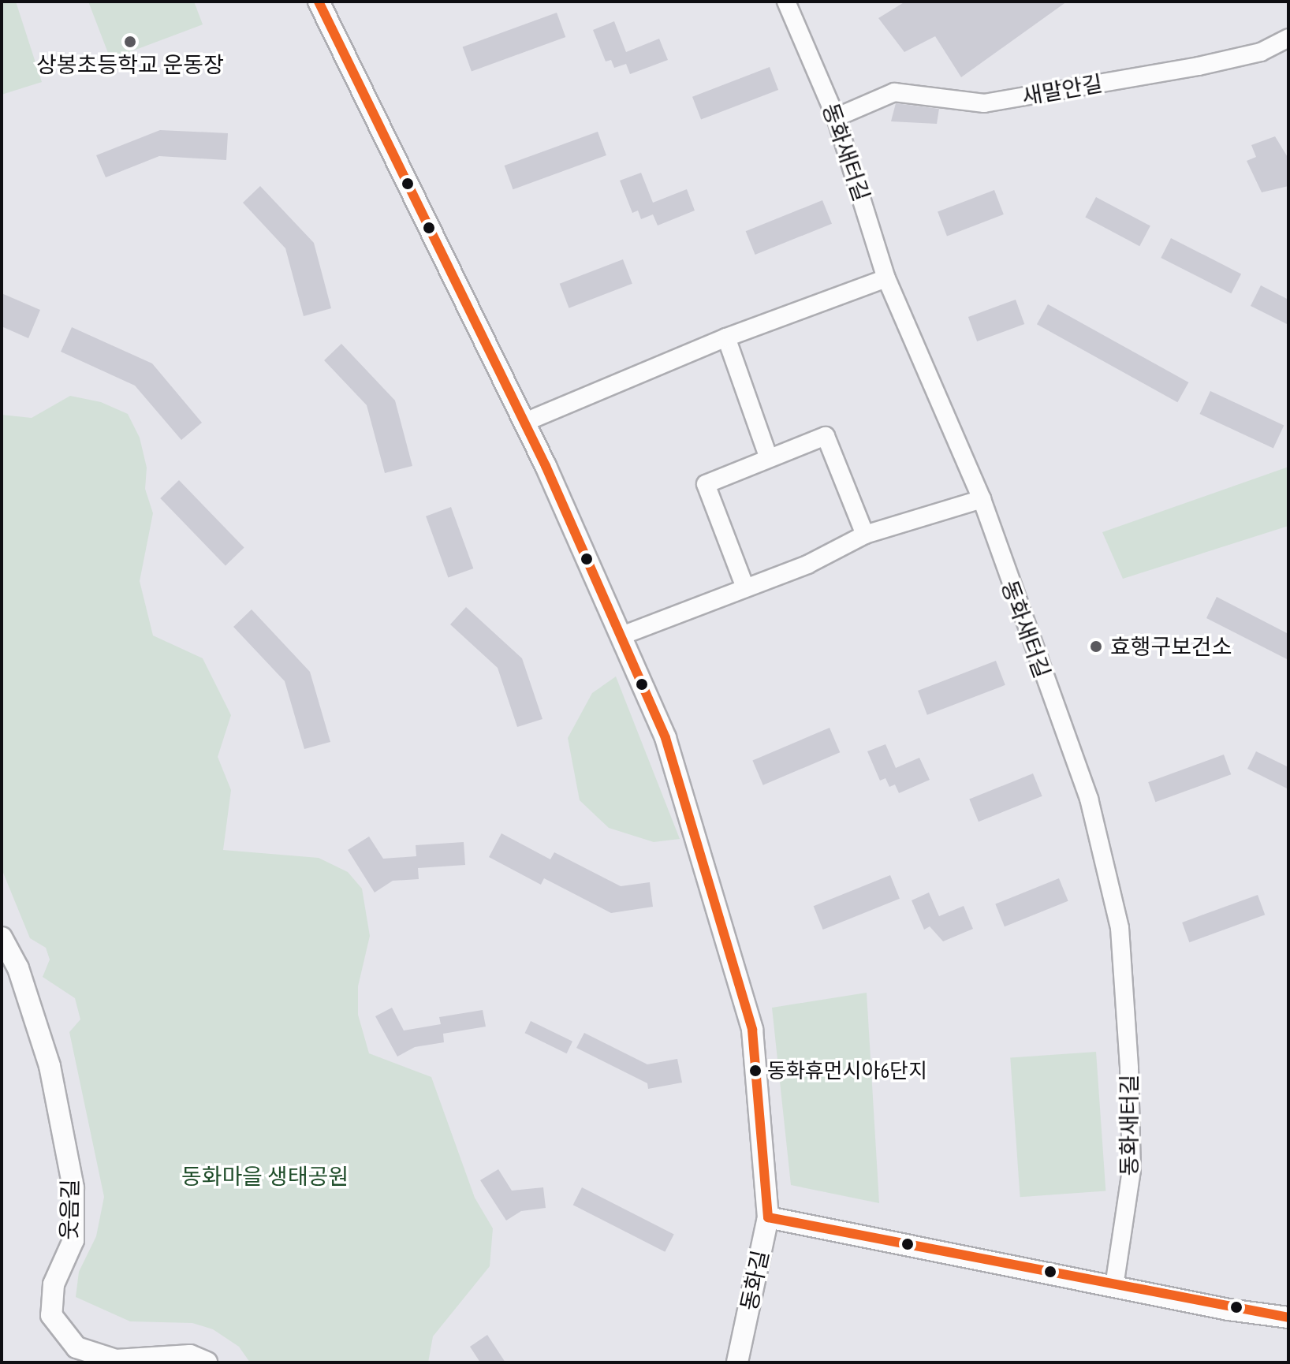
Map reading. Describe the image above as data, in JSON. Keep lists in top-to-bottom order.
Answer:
{
  "streets": {
    "street": [
      "새말안길",
      "동화새터길",
      "웃음길",
      "동화길"
    ]
  },
  "crossings": [
    ["새말안길", "동화새터길"]
  ],
  "parks": ["동화마을 생태공원"],
  "places": ["상봉초등학교 운동장", "효행구보건소", "동화휴먼시아6단지"]
}
